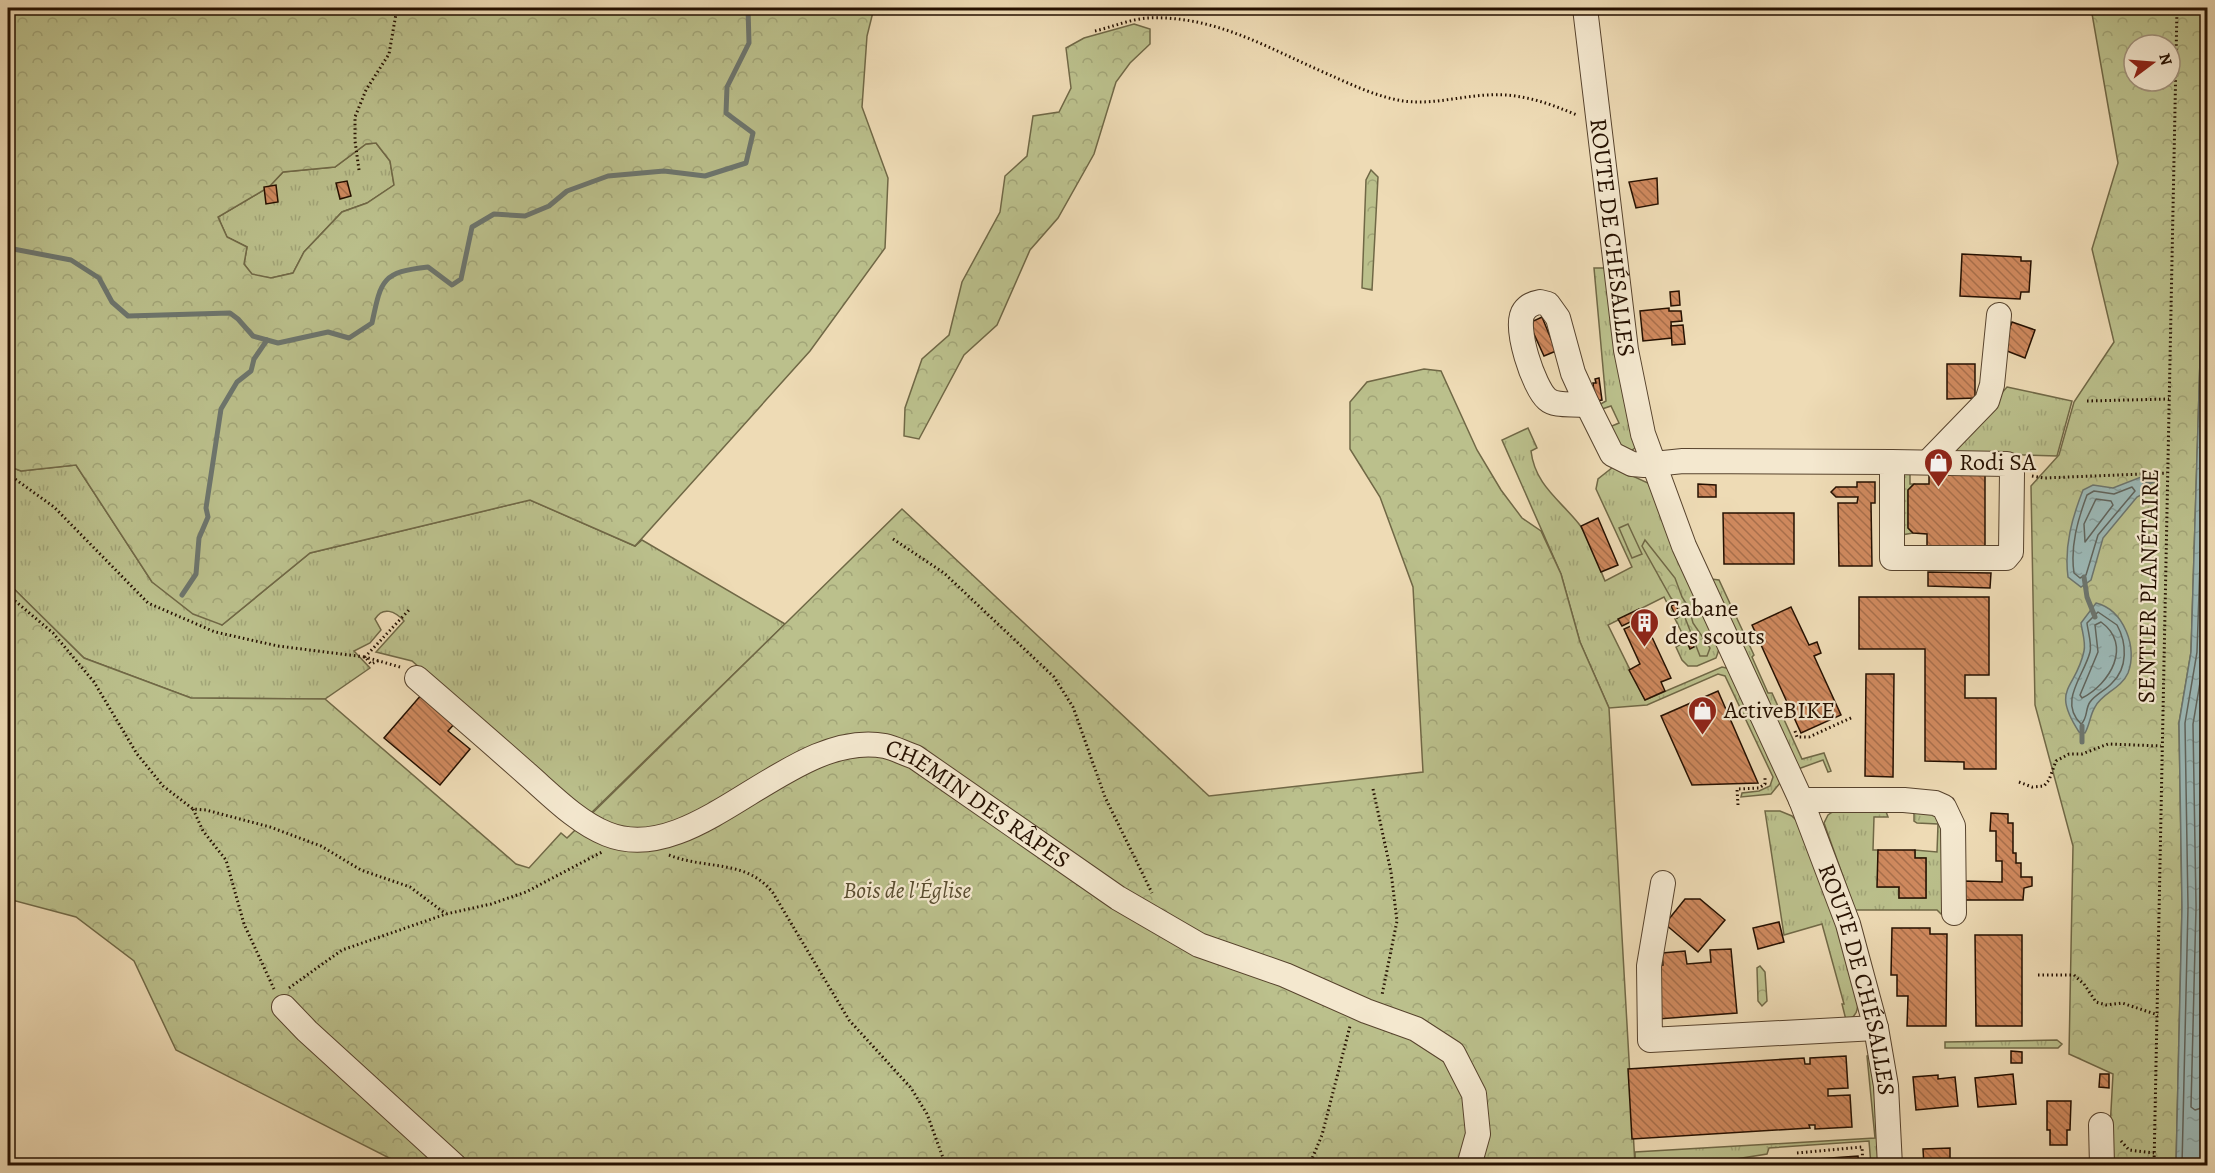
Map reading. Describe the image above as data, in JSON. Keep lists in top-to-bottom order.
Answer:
{
  "streets": {
    "street": ["ROUTE DE CHÉSALLES", "CHEMIN DES RÂPES"],
    "path": ["SENTIER PLANÉTAIRE"]
  },
  "parks": ["Bois de l'Église"],
  "places": {
    "shop": ["Rodi SA", "ActiveBIKE"],
    "building": ["Cabane des scouts"]
  },
  "north": "right"
}
